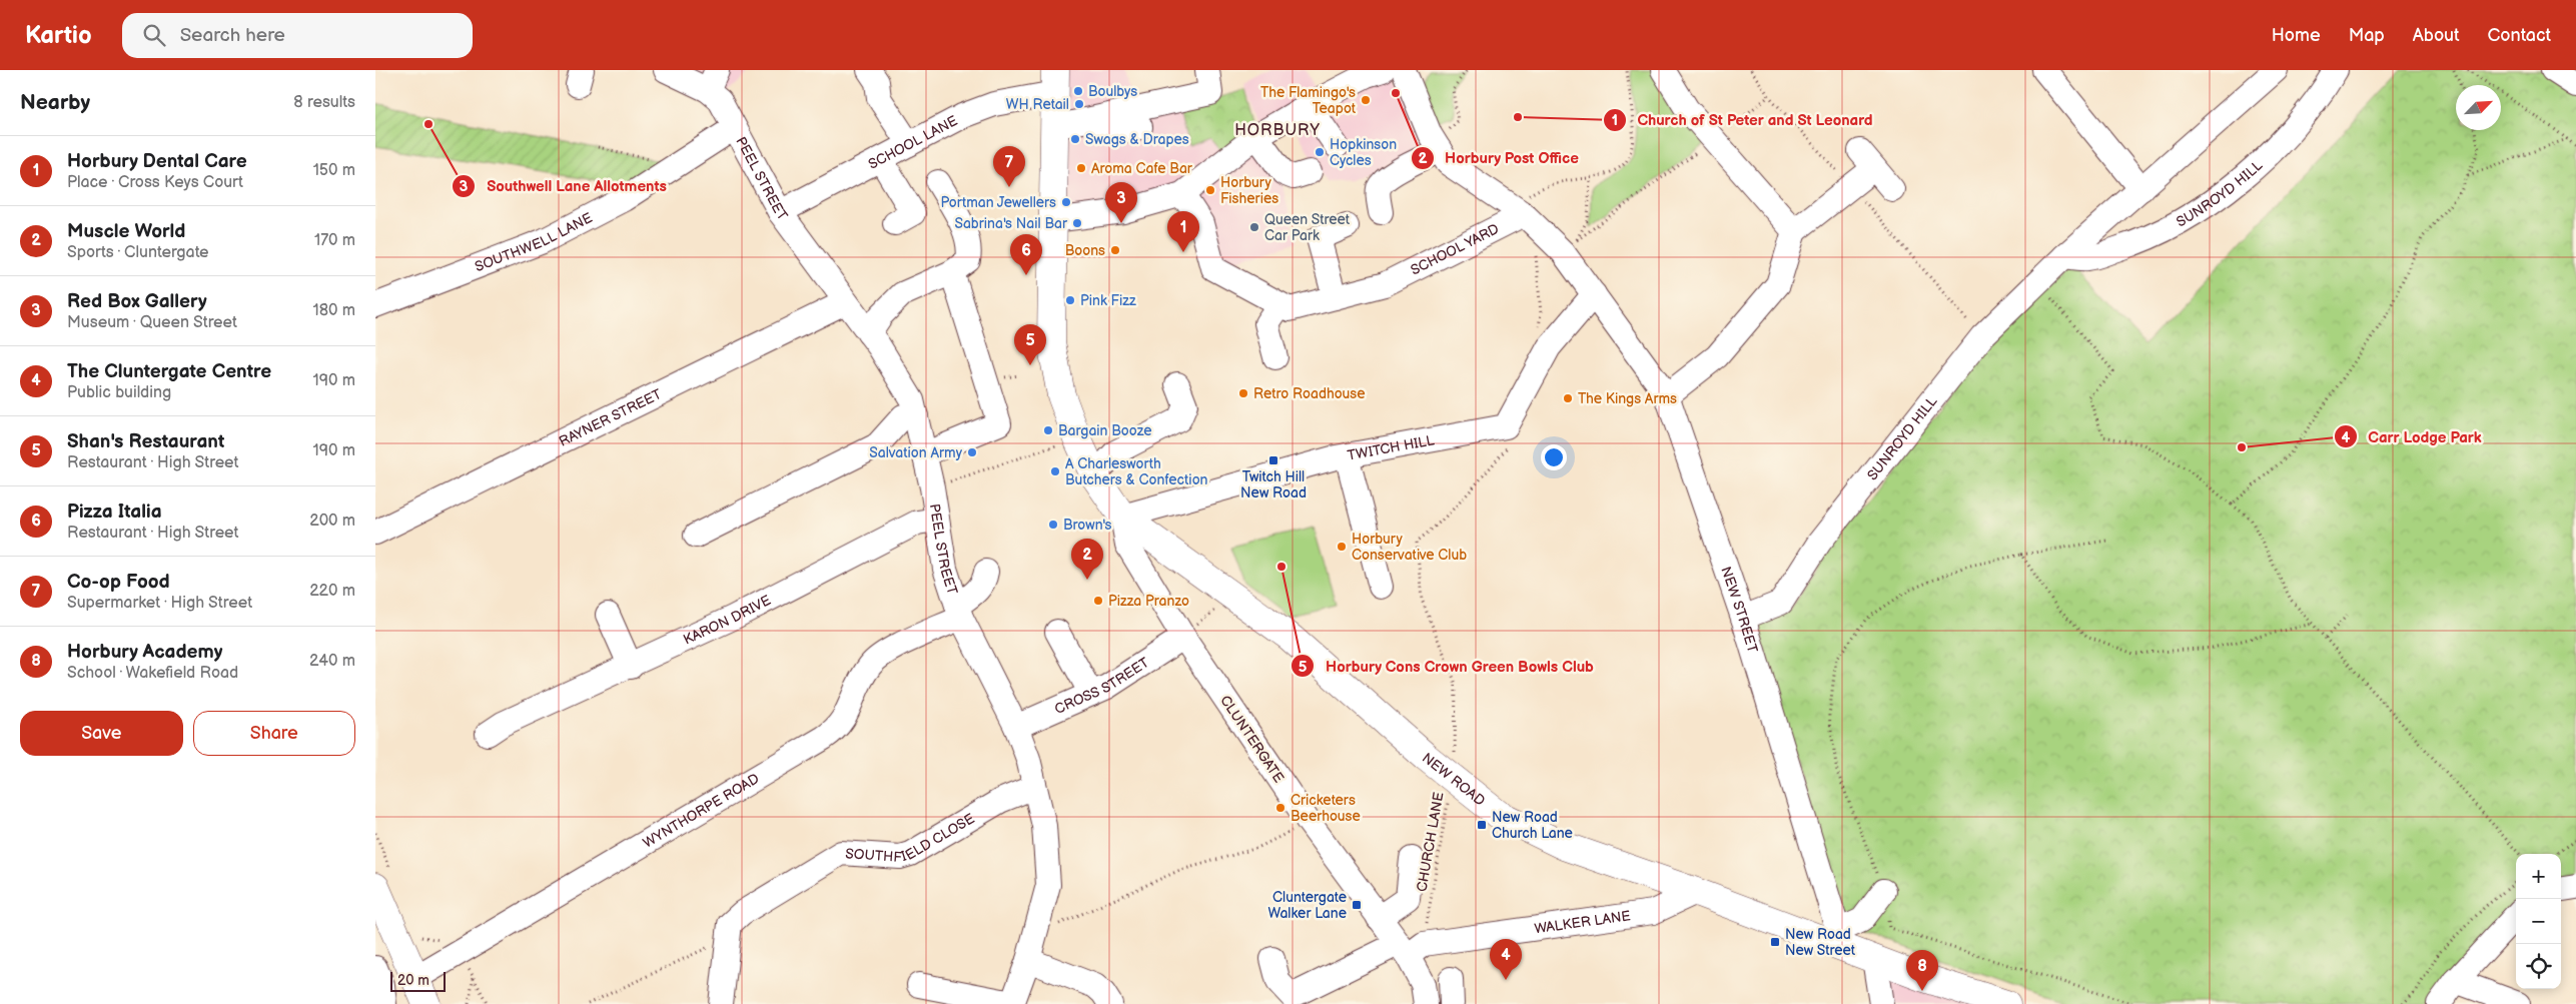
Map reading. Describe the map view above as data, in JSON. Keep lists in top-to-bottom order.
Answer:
{
  "streets": {
    "main road": ["NEW ROAD"],
    "street": [
      "SCHOOL LANE",
      "PEEL STREET",
      "SUNROYD HILL",
      "SOUTHWELL LANE",
      "SCHOOL YARD",
      "RAYNER STREET",
      "TWITCH HILL",
      "NEW STREET",
      "KARON DRIVE",
      "CROSS STREET",
      "CLUNTERGATE",
      "WYNTHORPE ROAD",
      "SOUTHFIELD CLOSE",
      "WALKER LANE"
    ],
    "path": ["CHURCH LANE"]
  },
  "crossings": [
    ["SCHOOL LANE", "PEEL STREET"],
    ["SCHOOL LANE", "NEW ROAD"],
    ["PEEL STREET", "SOUTHWELL LANE"],
    ["PEEL STREET", "RAYNER STREET"],
    ["PEEL STREET", "KARON DRIVE"],
    ["PEEL STREET", "CROSS STREET"],
    ["PEEL STREET", "WYNTHORPE ROAD"],
    ["PEEL STREET", "SOUTHFIELD CLOSE"],
    ["SUNROYD HILL", "NEW STREET"],
    ["SCHOOL YARD", "NEW STREET"],
    ["TWITCH HILL", "CLUNTERGATE"],
    ["TWITCH HILL", "NEW ROAD"],
    ["TWITCH HILL", "CHURCH LANE"],
    ["NEW STREET", "NEW ROAD"],
    ["CROSS STREET", "CLUNTERGATE"],
    ["CLUNTERGATE", "NEW ROAD"],
    ["CLUNTERGATE", "CHURCH LANE"],
    ["CLUNTERGATE", "WALKER LANE"],
    ["NEW ROAD", "CHURCH LANE"],
    ["NEW ROAD", "WALKER LANE"],
    ["CHURCH LANE", "WALKER LANE"]
  ],
  "districts": ["HORBURY"],
  "places": {
    "other": [
      "Boulbys",
      "Horbury Post Office",
      "The Flamingo's Teapot",
      "WH Retail",
      "Church of St Peter and St Leonard",
      "Southwell Lane Allotments",
      "Swags & Drapes",
      "Hopkinson Cycles",
      "Aroma Cafe Bar",
      "Horbury Fisheries",
      "Portman Jewellers",
      "Sabrina's Nail Bar",
      "Queen Street Car Park",
      "Boons",
      "Pink Fizz",
      "Retro Roadhouse",
      "The Kings Arms",
      "Bargain Booze",
      "Carr Lodge Park",
      "Salvation Army",
      "A Charlesworth Butchers & Confection",
      "Brown's",
      "Horbury Conservative Club",
      "Horbury Cons Crown Green Bowls Club",
      "Pizza Pranzo",
      "Cricketers Beerhouse"
    ],
    "transit": [
      "Twitch Hill New Road",
      "New Road Church Lane",
      "Cluntergate Walker Lane",
      "New Road New Street"
    ]
  },
  "scale_bar": "20 m",
  "north": "top right",
  "page": {
    "header": "Kartio",
    "search": "Search here",
    "nav": [
      "Home",
      "Map",
      "About",
      "Contact"
    ],
    "heading": ["Nearby", "8 results"],
    "list": [
      {
        "mark": "1",
        "name": "Horbury Dental Care",
        "note": "Place · Cross Keys Court",
        "value": "150 m"
      },
      {
        "mark": "2",
        "name": "Muscle World",
        "note": "Sports · Cluntergate",
        "value": "170 m"
      },
      {
        "mark": "3",
        "name": "Red Box Gallery",
        "note": "Museum · Queen Street",
        "value": "180 m"
      },
      {
        "mark": "4",
        "name": "The Cluntergate Centre",
        "note": "Public building",
        "value": "190 m"
      },
      {
        "mark": "5",
        "name": "Shan's Restaurant",
        "note": "Restaurant · High Street",
        "value": "190 m"
      },
      {
        "mark": "6",
        "name": "Pizza Italia",
        "note": "Restaurant · High Street",
        "value": "200 m"
      },
      {
        "mark": "7",
        "name": "Co-op Food",
        "note": "Supermarket · High Street",
        "value": "220 m"
      },
      {
        "mark": "8",
        "name": "Horbury Academy",
        "note": "School · Wakefield Road",
        "value": "240 m"
      }
    ],
    "pins": [
      "7",
      "3",
      "1",
      "6",
      "5",
      "2",
      "4",
      "8"
    ],
    "buttons": ["Save", "Share"],
    "map_buttons": ["+", "−"],
    "scale": "20 m"
  }
}
